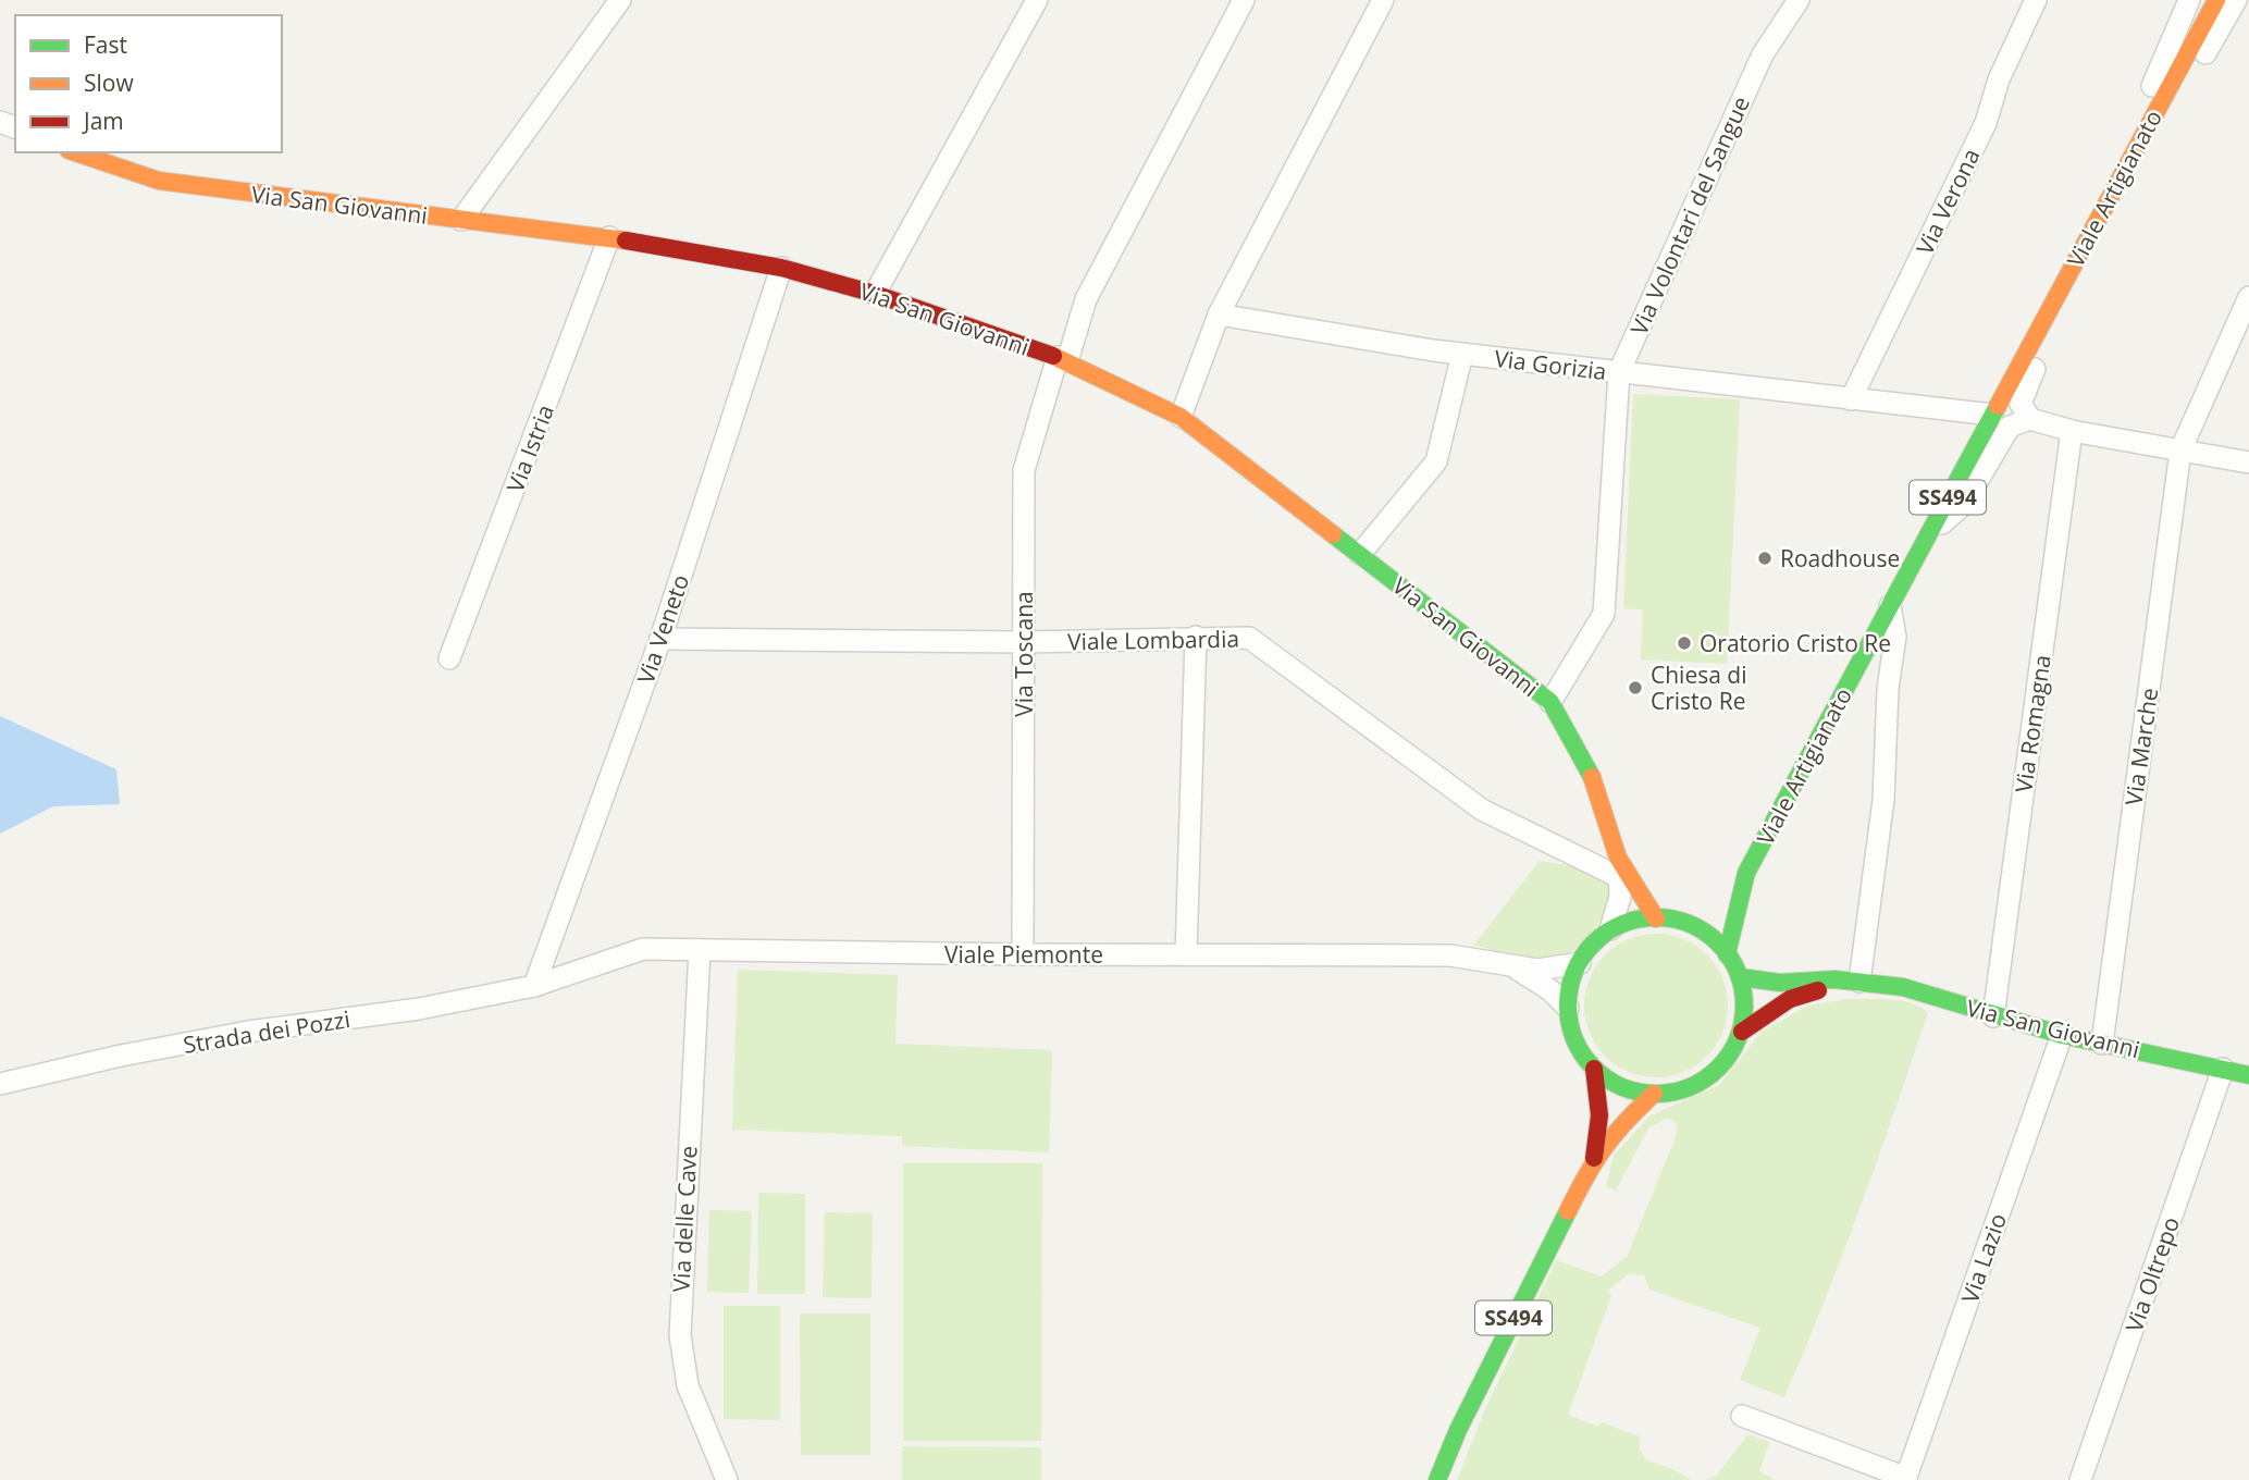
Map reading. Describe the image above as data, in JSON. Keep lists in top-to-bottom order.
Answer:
{
  "streets": {
    "street": [
      "Viale Artigianato",
      "Via Verona",
      "Via San Giovanni",
      "Via Volontari del Sangue",
      "Via Gorizia",
      "Via Istria",
      "SS494",
      "Via Veneto",
      "Viale Lombardia",
      "Via Toscana",
      "Via Romagna",
      "Via Marche",
      "Viale Piemonte",
      "Strada dei Pozzi",
      "Via delle Cave",
      "Via Lazio",
      "Via Oltrepo"
    ]
  },
  "crossings": [
    ["Viale Artigianato", "Via San Giovanni"],
    ["Viale Artigianato", "Via Gorizia"],
    ["Viale Artigianato", "SS494"],
    ["Viale Artigianato", "Viale Piemonte"],
    ["Via Verona", "Via Gorizia"],
    ["Via San Giovanni", "Via Volontari del Sangue"],
    ["Via San Giovanni", "Via Istria"],
    ["Via San Giovanni", "SS494"],
    ["Via San Giovanni", "Via Veneto"],
    ["Via San Giovanni", "Viale Lombardia"],
    ["Via San Giovanni", "Via Toscana"],
    ["Via San Giovanni", "Via Romagna"],
    ["Via San Giovanni", "Via Marche"],
    ["Via San Giovanni", "Viale Piemonte"],
    ["Via San Giovanni", "Via Lazio"],
    ["Via San Giovanni", "Via Oltrepo"],
    ["Via Volontari del Sangue", "Via Gorizia"],
    ["SS494", "Viale Piemonte"],
    ["Via Veneto", "Viale Lombardia"],
    ["Via Veneto", "Viale Piemonte"],
    ["Via Veneto", "Strada dei Pozzi"],
    ["Viale Lombardia", "Via Toscana"],
    ["Via Toscana", "Viale Piemonte"],
    ["Viale Piemonte", "Strada dei Pozzi"],
    ["Viale Piemonte", "Via delle Cave"]
  ],
  "places": ["Roadhouse", "Oratorio Cristo Re", "Chiesa di Cristo Re"],
  "legend": ["Fast", "Slow", "Jam"]
}
